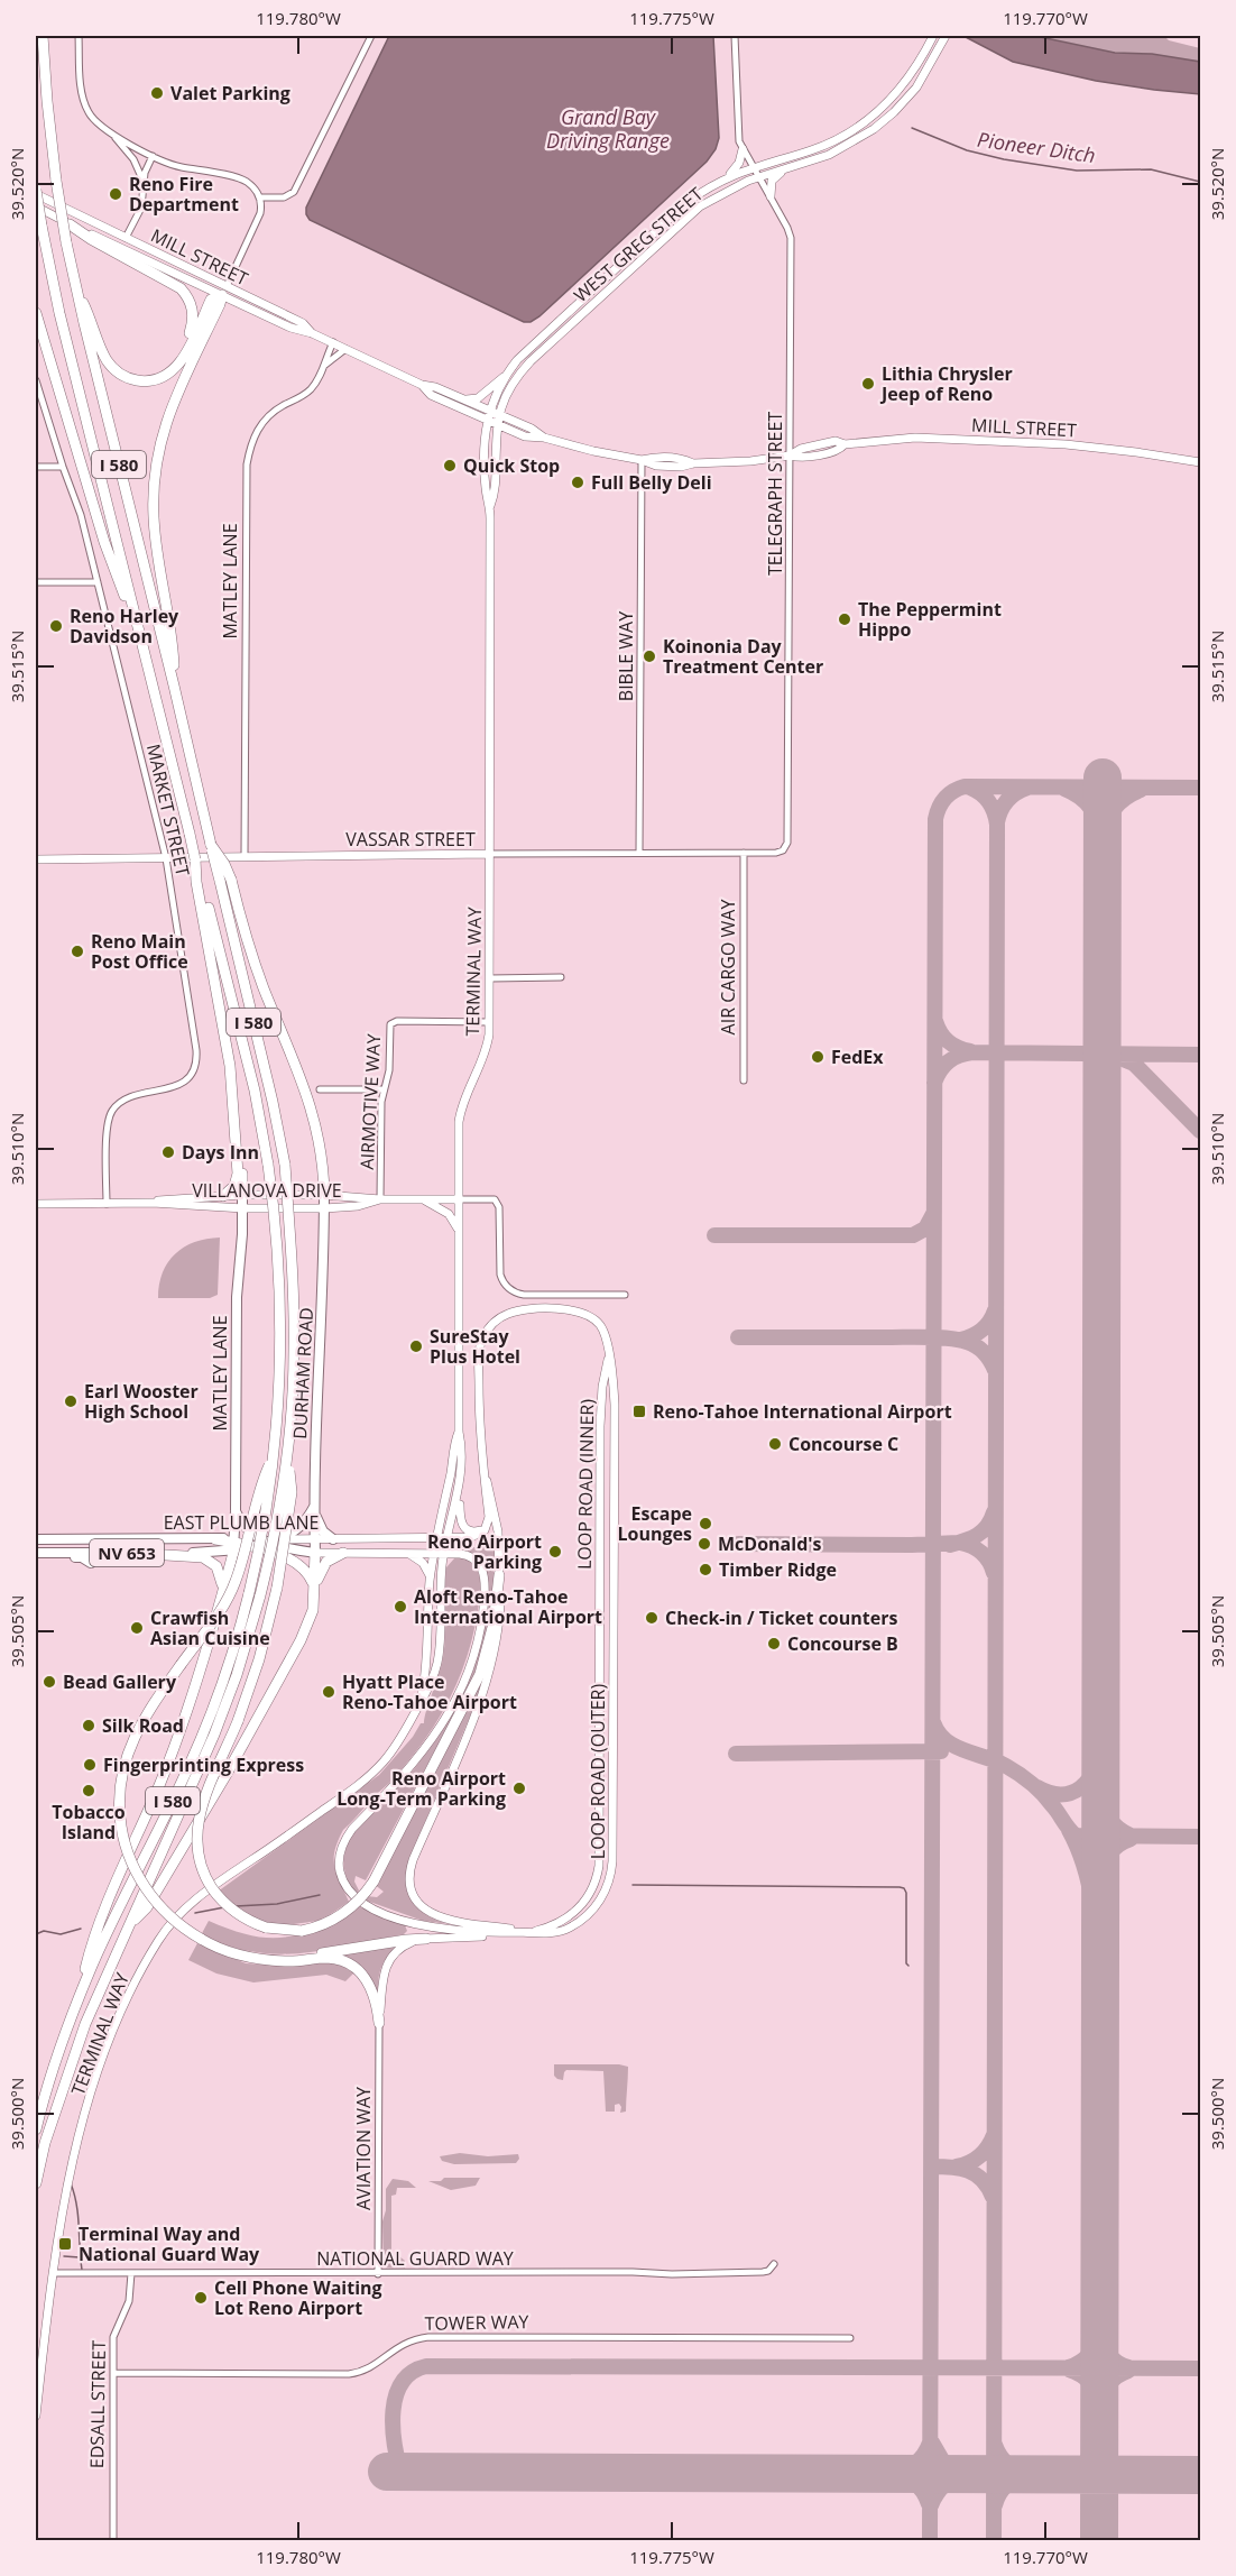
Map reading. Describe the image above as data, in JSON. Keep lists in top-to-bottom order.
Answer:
{
  "streets": {
    "highway": ["I 580"],
    "main road": [
      "WEST GREG STREET",
      "MILL STREET",
      "MATLEY LANE",
      "VASSAR STREET",
      "TERMINAL WAY",
      "VILLANOVA DRIVE",
      "DURHAM ROAD",
      "LOOP ROAD (INNER)",
      "EAST PLUMB LANE",
      "NV 653",
      "LOOP ROAD (OUTER)"
    ],
    "street": [
      "TELEGRAPH STREET",
      "BIBLE WAY",
      "MARKET STREET",
      "AIR CARGO WAY",
      "AIRMOTIVE WAY",
      "AVIATION WAY",
      "NATIONAL GUARD WAY",
      "TOWER WAY",
      "EDSALL STREET"
    ]
  },
  "crossings": [
    ["WEST GREG STREET", "MILL STREET"],
    ["WEST GREG STREET", "TELEGRAPH STREET"],
    ["WEST GREG STREET", "TERMINAL WAY"],
    ["MILL STREET", "I 580"],
    ["MILL STREET", "TELEGRAPH STREET"],
    ["MILL STREET", "MATLEY LANE"],
    ["MILL STREET", "BIBLE WAY"],
    ["MILL STREET", "TERMINAL WAY"],
    ["TELEGRAPH STREET", "VASSAR STREET"],
    ["MATLEY LANE", "VASSAR STREET"],
    ["MATLEY LANE", "VILLANOVA DRIVE"],
    ["MATLEY LANE", "EAST PLUMB LANE"],
    ["BIBLE WAY", "VASSAR STREET"],
    ["MARKET STREET", "VASSAR STREET"],
    ["MARKET STREET", "VILLANOVA DRIVE"],
    ["VASSAR STREET", "AIR CARGO WAY"],
    ["VASSAR STREET", "TERMINAL WAY"],
    ["TERMINAL WAY", "AIRMOTIVE WAY"],
    ["TERMINAL WAY", "VILLANOVA DRIVE"],
    ["TERMINAL WAY", "EAST PLUMB LANE"],
    ["TERMINAL WAY", "LOOP ROAD (OUTER)"],
    ["TERMINAL WAY", "NATIONAL GUARD WAY"],
    ["AIRMOTIVE WAY", "VILLANOVA DRIVE"],
    ["VILLANOVA DRIVE", "DURHAM ROAD"],
    ["DURHAM ROAD", "EAST PLUMB LANE"],
    ["LOOP ROAD (INNER)", "LOOP ROAD (OUTER)"],
    ["EAST PLUMB LANE", "LOOP ROAD (OUTER)"],
    ["AVIATION WAY", "NATIONAL GUARD WAY"],
    ["NATIONAL GUARD WAY", "EDSALL STREET"],
    ["TOWER WAY", "EDSALL STREET"]
  ],
  "water": ["Grand Bay Driving Range", "Pioneer Ditch"],
  "places": {
    "other": [
      "Valet Parking",
      "Reno Fire Department",
      "Lithia Chrysler Jeep of Reno",
      "Quick Stop",
      "Full Belly Deli",
      "The Peppermint Hippo",
      "Reno Harley Davidson",
      "Koinonia Day Treatment Center",
      "Reno Main Post Office",
      "FedEx",
      "Days Inn",
      "SureStay Plus Hotel",
      "Earl Wooster High School",
      "Concourse C",
      "Escape Lounges",
      "McDonald's",
      "Reno Airport Parking",
      "Timber Ridge",
      "Aloft Reno-Tahoe International Airport",
      "Check-in / Ticket counters",
      "Crawfish Asian Cuisine",
      "Concourse B",
      "Bead Gallery",
      "Hyatt Place Reno-Tahoe Airport",
      "Silk Road",
      "Fingerprinting Express",
      "Reno Airport Long-Term Parking",
      "Tobacco Island",
      "Cell Phone Waiting Lot Reno Airport"
    ],
    "transit": ["Reno-Tahoe International Airport", "Terminal Way and National Guard Way"]
  },
  "coordinates": [
    "119.780°W",
    "119.775°W",
    "119.770°W",
    "39.520°N",
    "39.515°N",
    "39.510°N",
    "39.505°N",
    "39.500°N"
  ]
}
